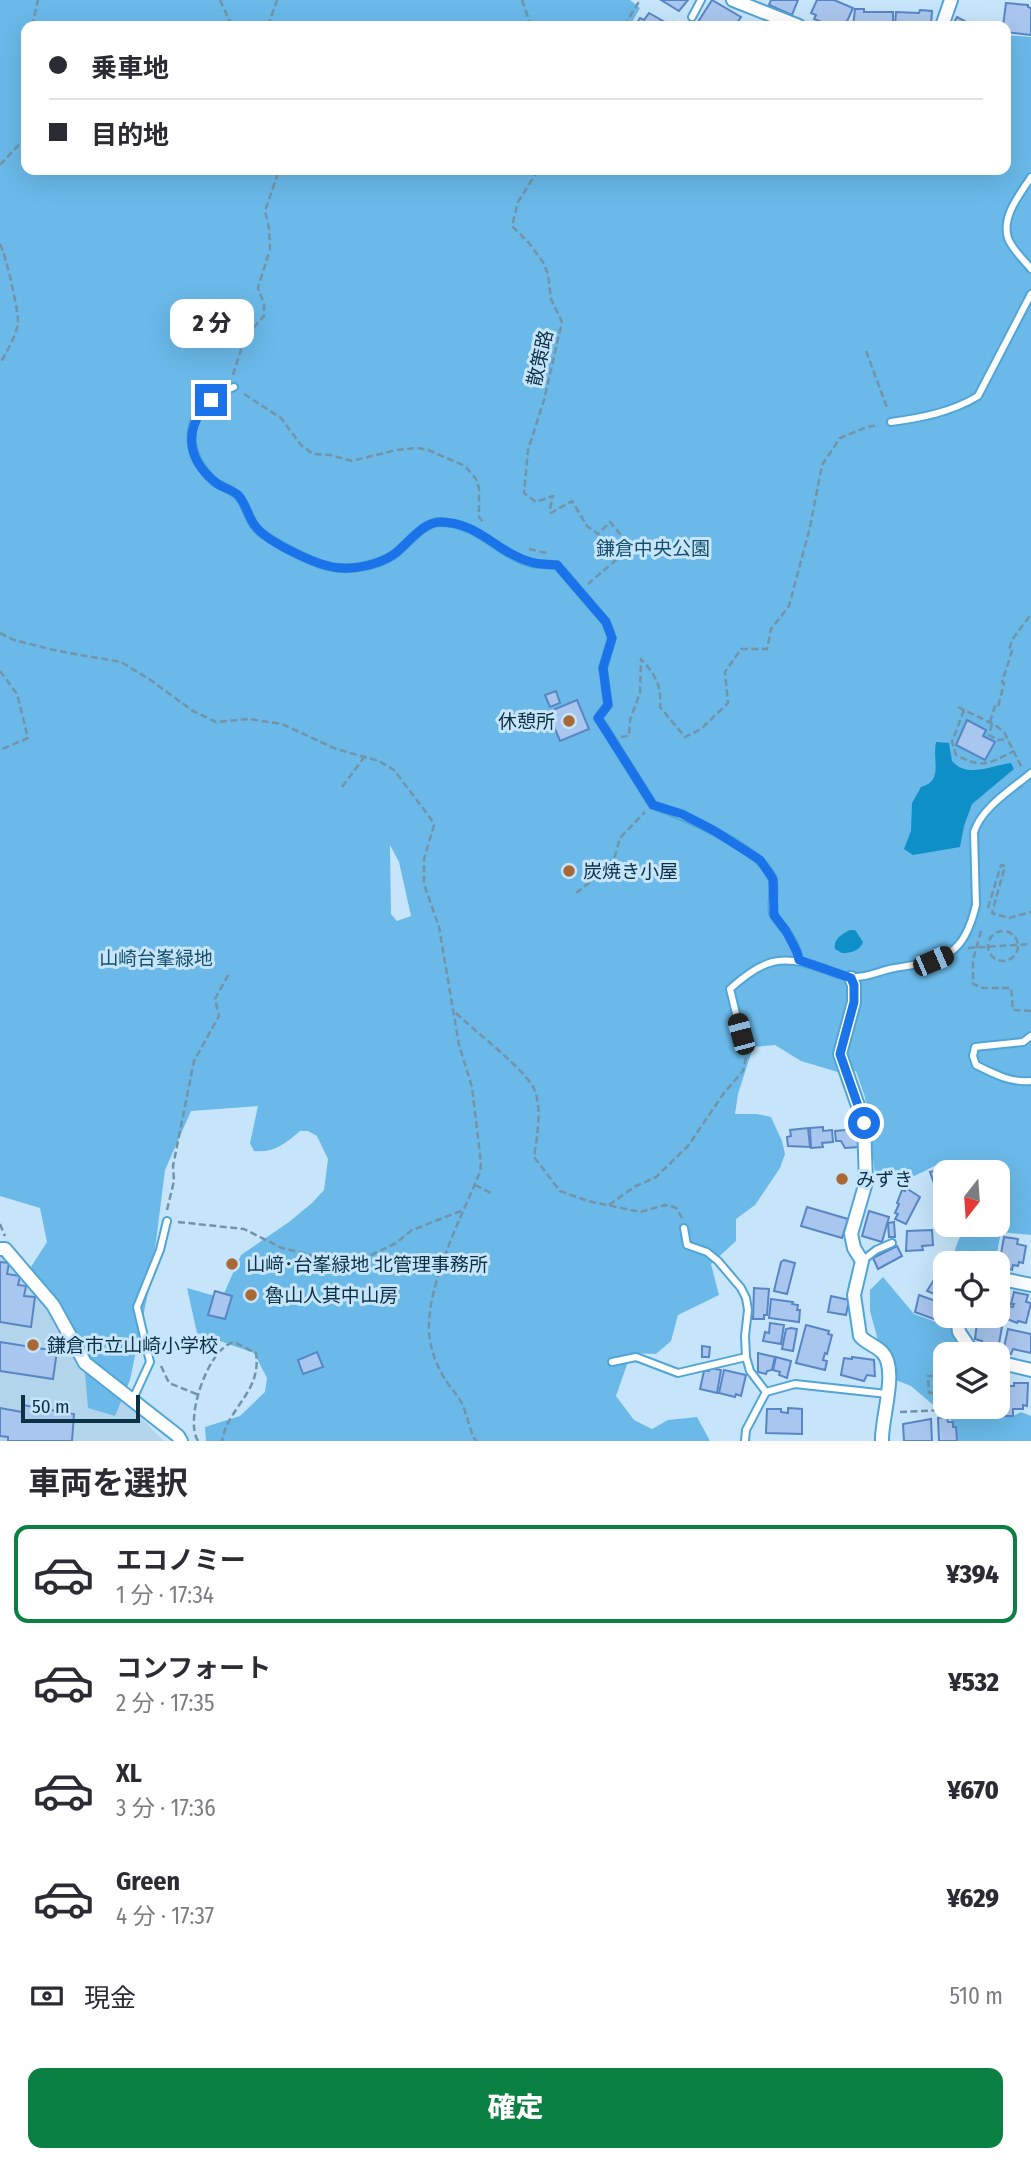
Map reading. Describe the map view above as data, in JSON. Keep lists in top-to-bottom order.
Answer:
{
  "streets": {
    "path": ["散策路"]
  },
  "parks": ["鎌倉中央公園", "山崎台峯緑地"],
  "places": [
    "休憩所",
    "炭焼き小屋",
    "みずき",
    "山﨑･台峯緑地 北管理事務所",
    "魯山人其中山房",
    "鎌倉市立山崎小学校"
  ],
  "scale_bar": "50 m",
  "north": "bottom",
  "page": {
    "banner": ["乗車地", "目的地"],
    "bubble": "2 分",
    "scale": "50 m",
    "heading": "車両を選択",
    "list": [
      {
        "name": "エコノミー",
        "note": "1 分 · 17:34",
        "value": "¥394"
      },
      {
        "name": "コンフォート",
        "note": "2 分 · 17:35",
        "value": "¥532"
      },
      {
        "name": "XL",
        "note": "3 分 · 17:36",
        "value": "¥670"
      },
      {
        "name": "Green",
        "note": "4 分 · 17:37",
        "value": "¥629"
      }
    ],
    "pay": ["現金", "510 m"],
    "buttons": "確定"
  }
}
